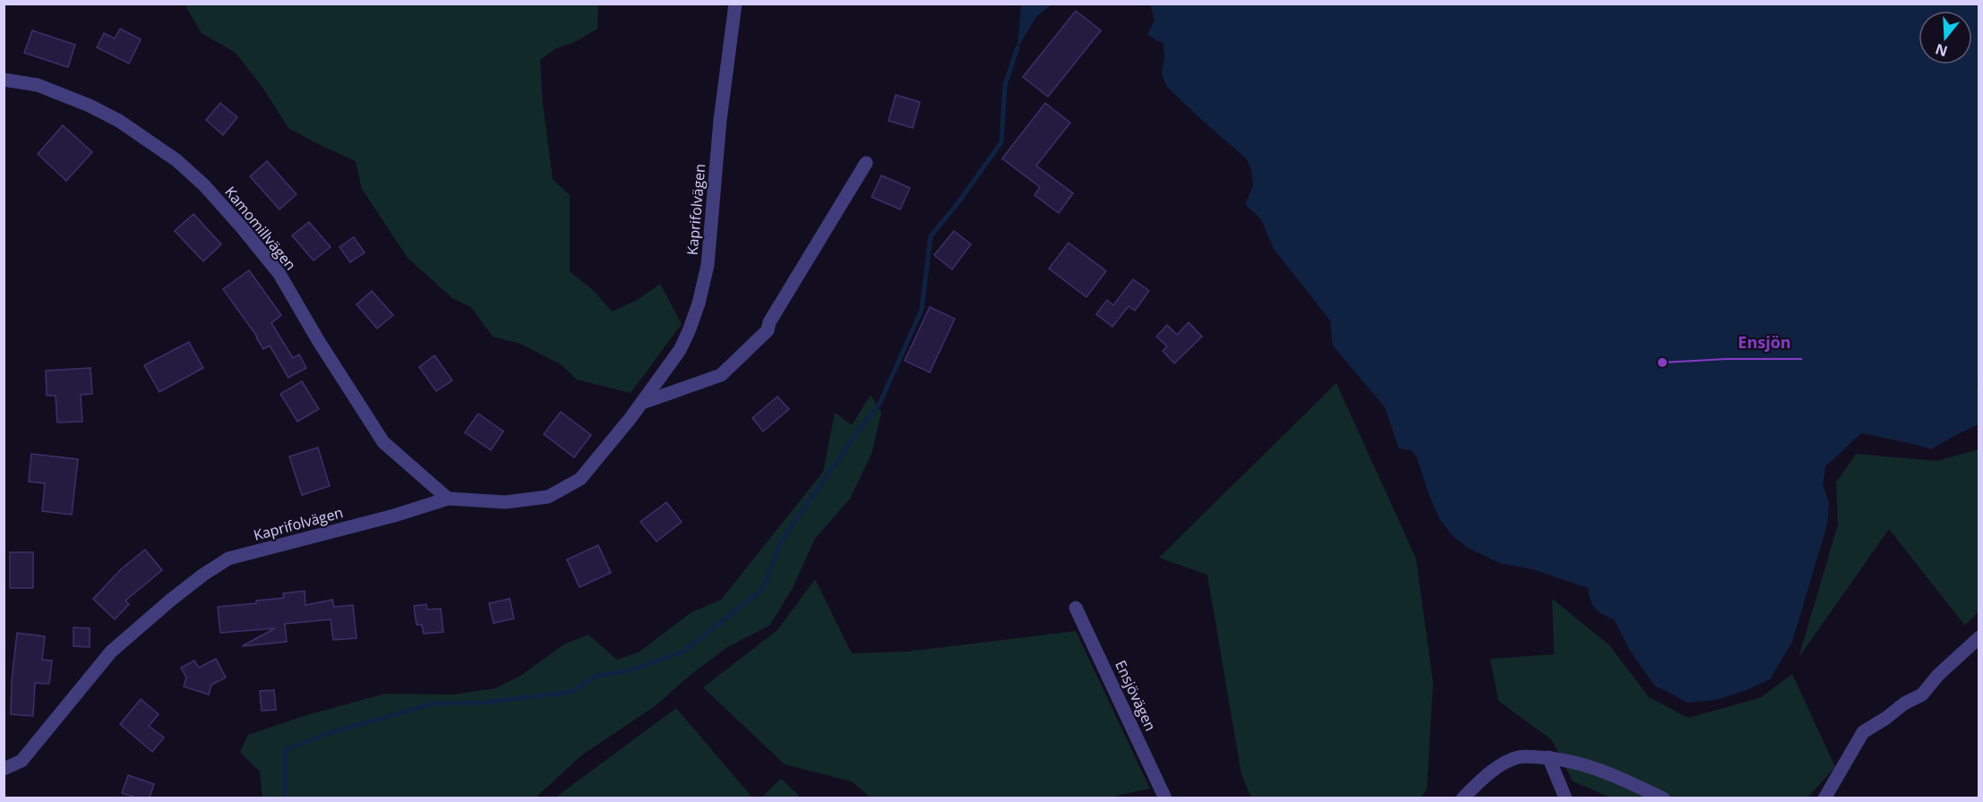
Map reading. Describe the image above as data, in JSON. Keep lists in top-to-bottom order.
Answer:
{
  "streets": {
    "street": ["Kaprifolvägen", "Kamomillvägen", "Ensjövägen"]
  },
  "crossings": [
    ["Kaprifolvägen", "Kamomillvägen"]
  ],
  "places": ["Ensjön"],
  "north": "bottom"
}
